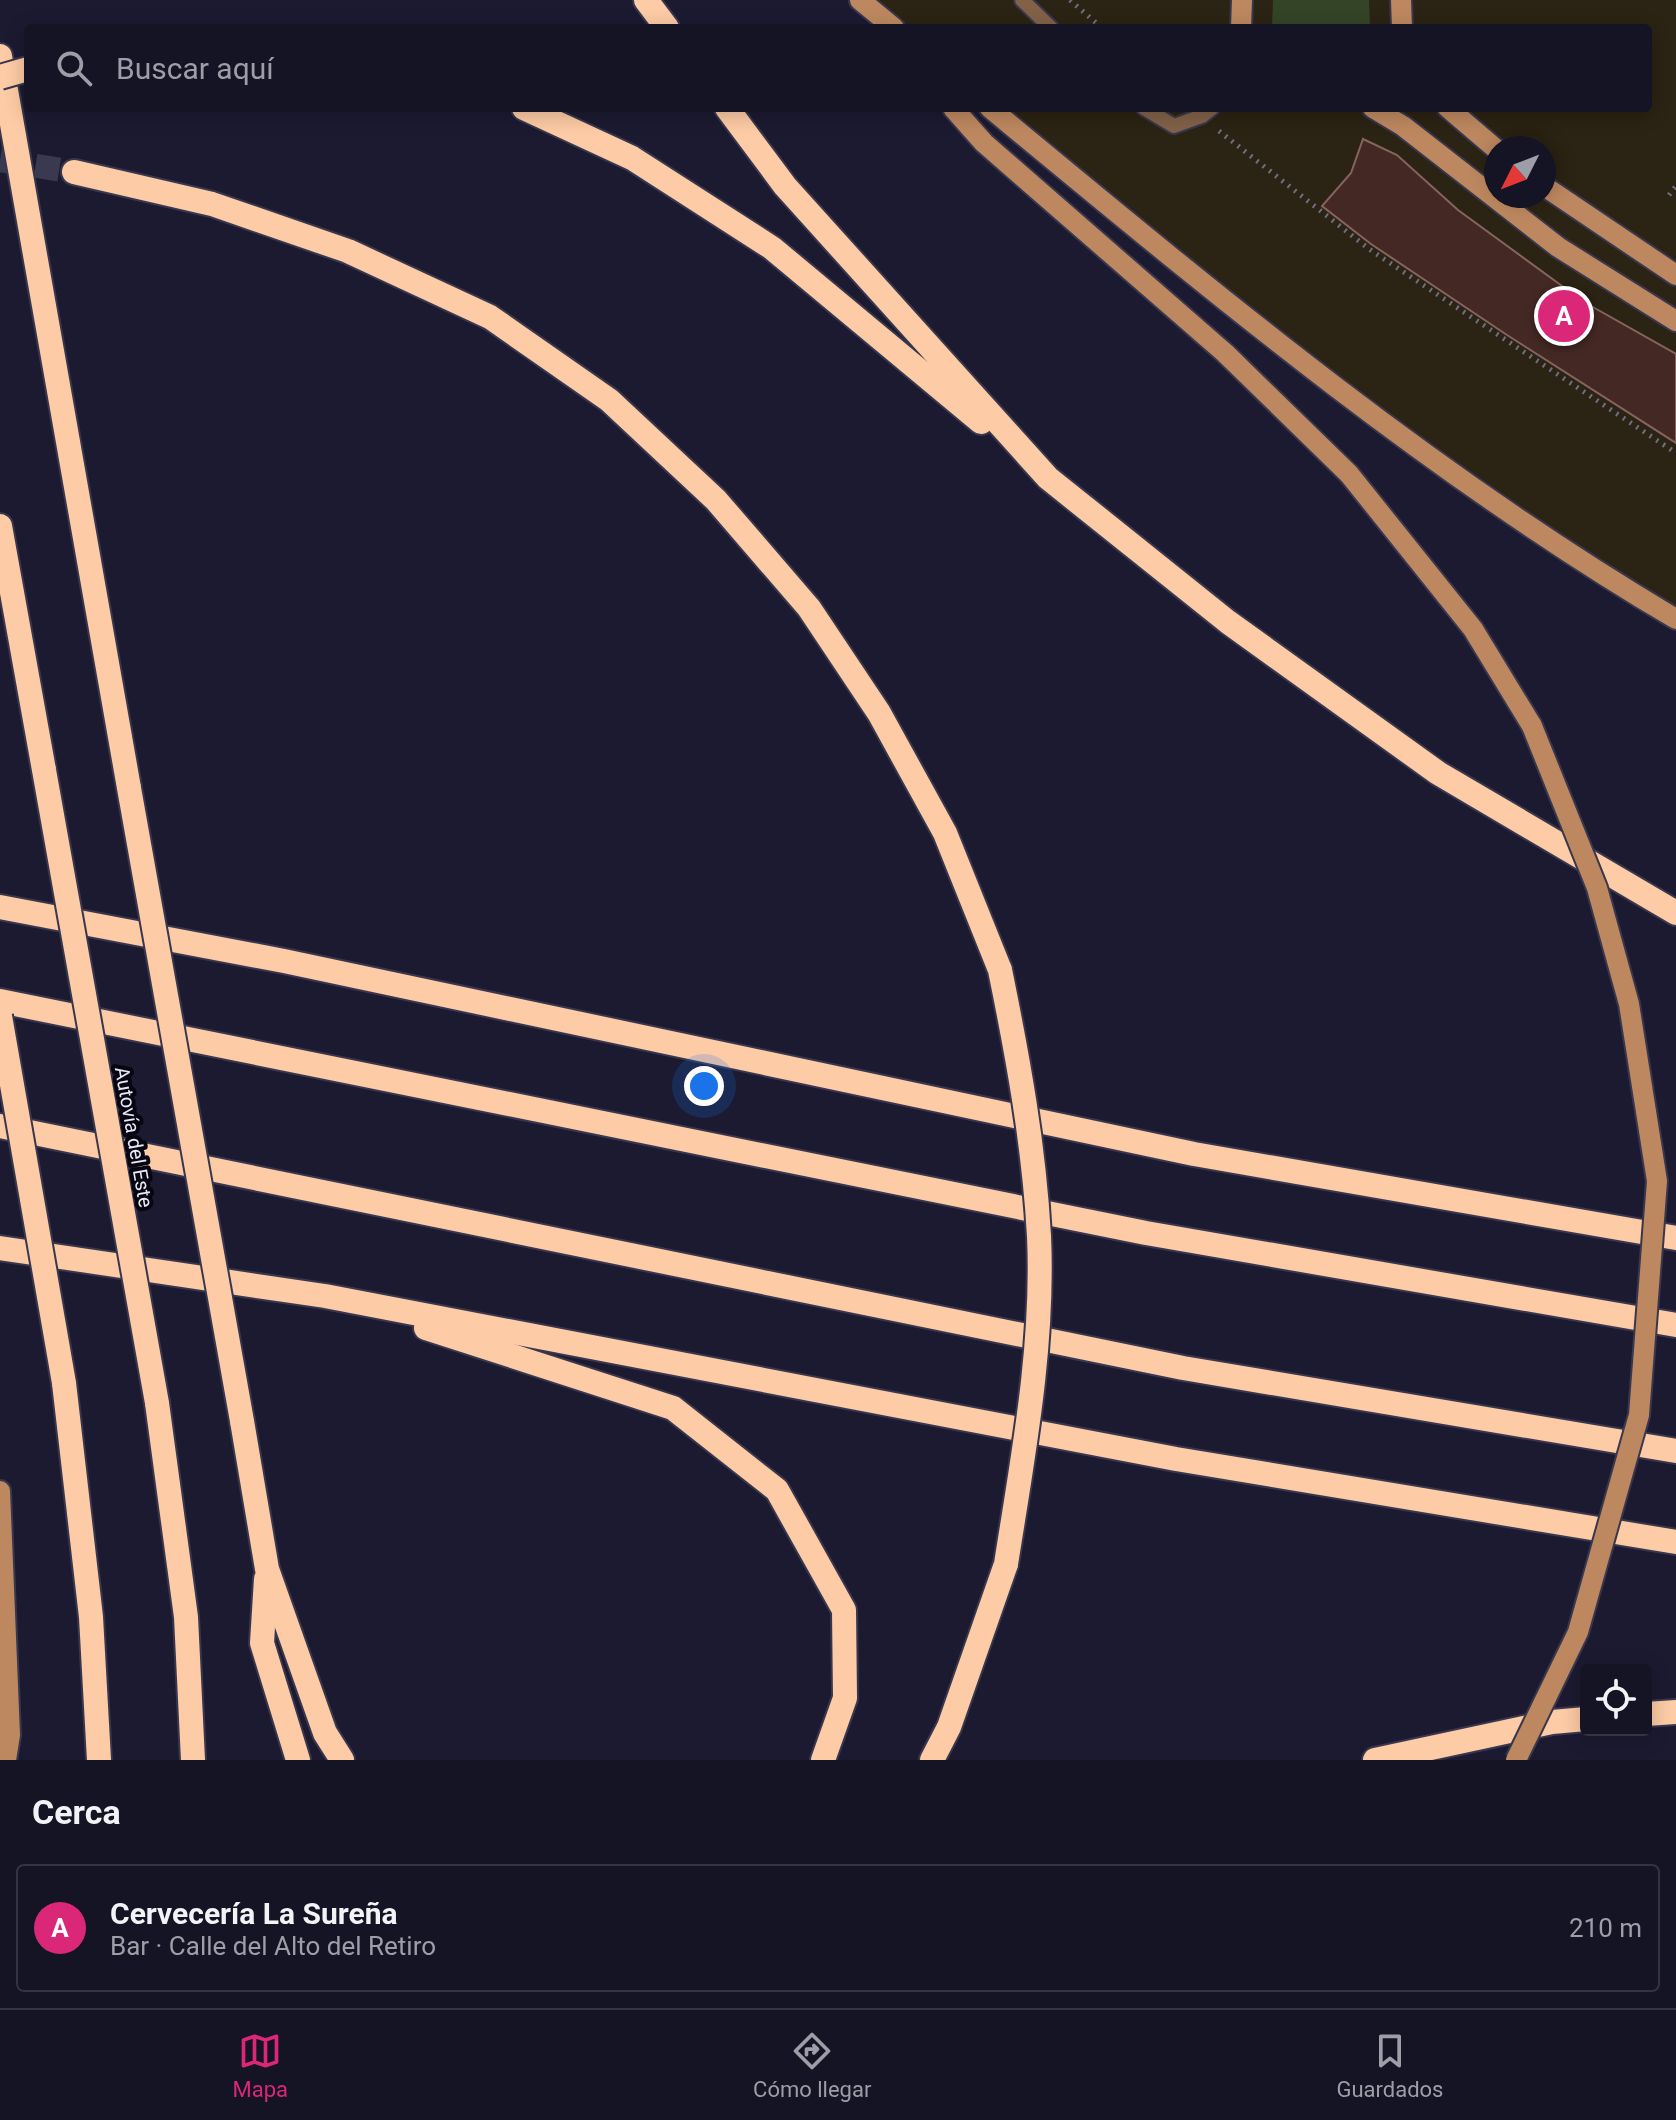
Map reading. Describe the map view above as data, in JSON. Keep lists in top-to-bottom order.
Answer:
{
  "streets": {
    "highway": ["Autovía del Este"]
  },
  "north": "bottom left",
  "page": {
    "search": "Buscar aquí",
    "pins": "A",
    "heading": "Cerca",
    "list": [
      {
        "mark": "A",
        "name": "Cervecería La Sureña",
        "note": "Bar · Calle del Alto del Retiro",
        "value": "210 m"
      }
    ],
    "nav": ["Mapa", "Cómo llegar", "Guardados"]
  }
}
